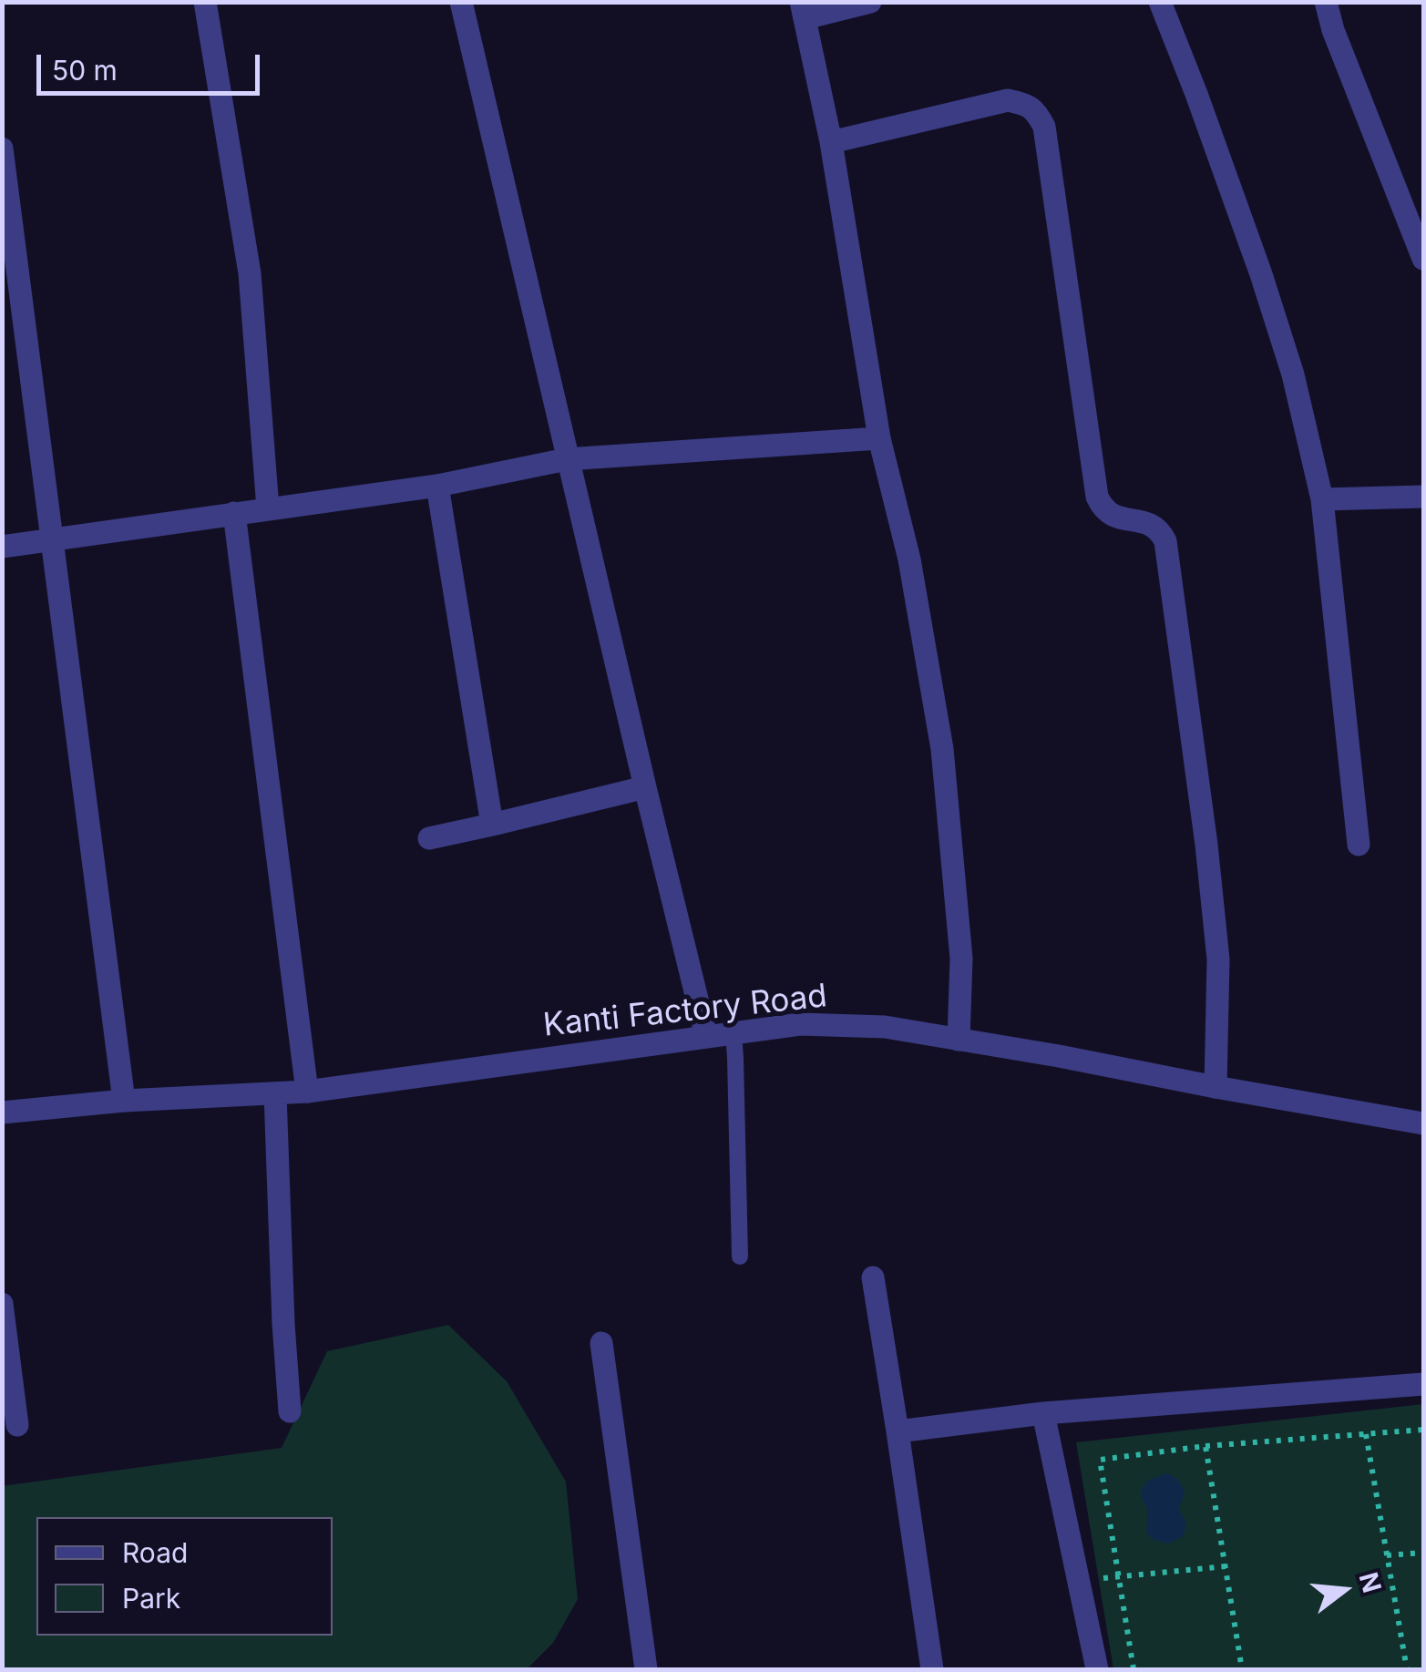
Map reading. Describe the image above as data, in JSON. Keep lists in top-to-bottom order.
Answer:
{
  "streets": {
    "street": ["Kanti Factory Road"]
  },
  "legend": ["Road", "Park"],
  "scale_bar": "50 m",
  "north": "right"
}
